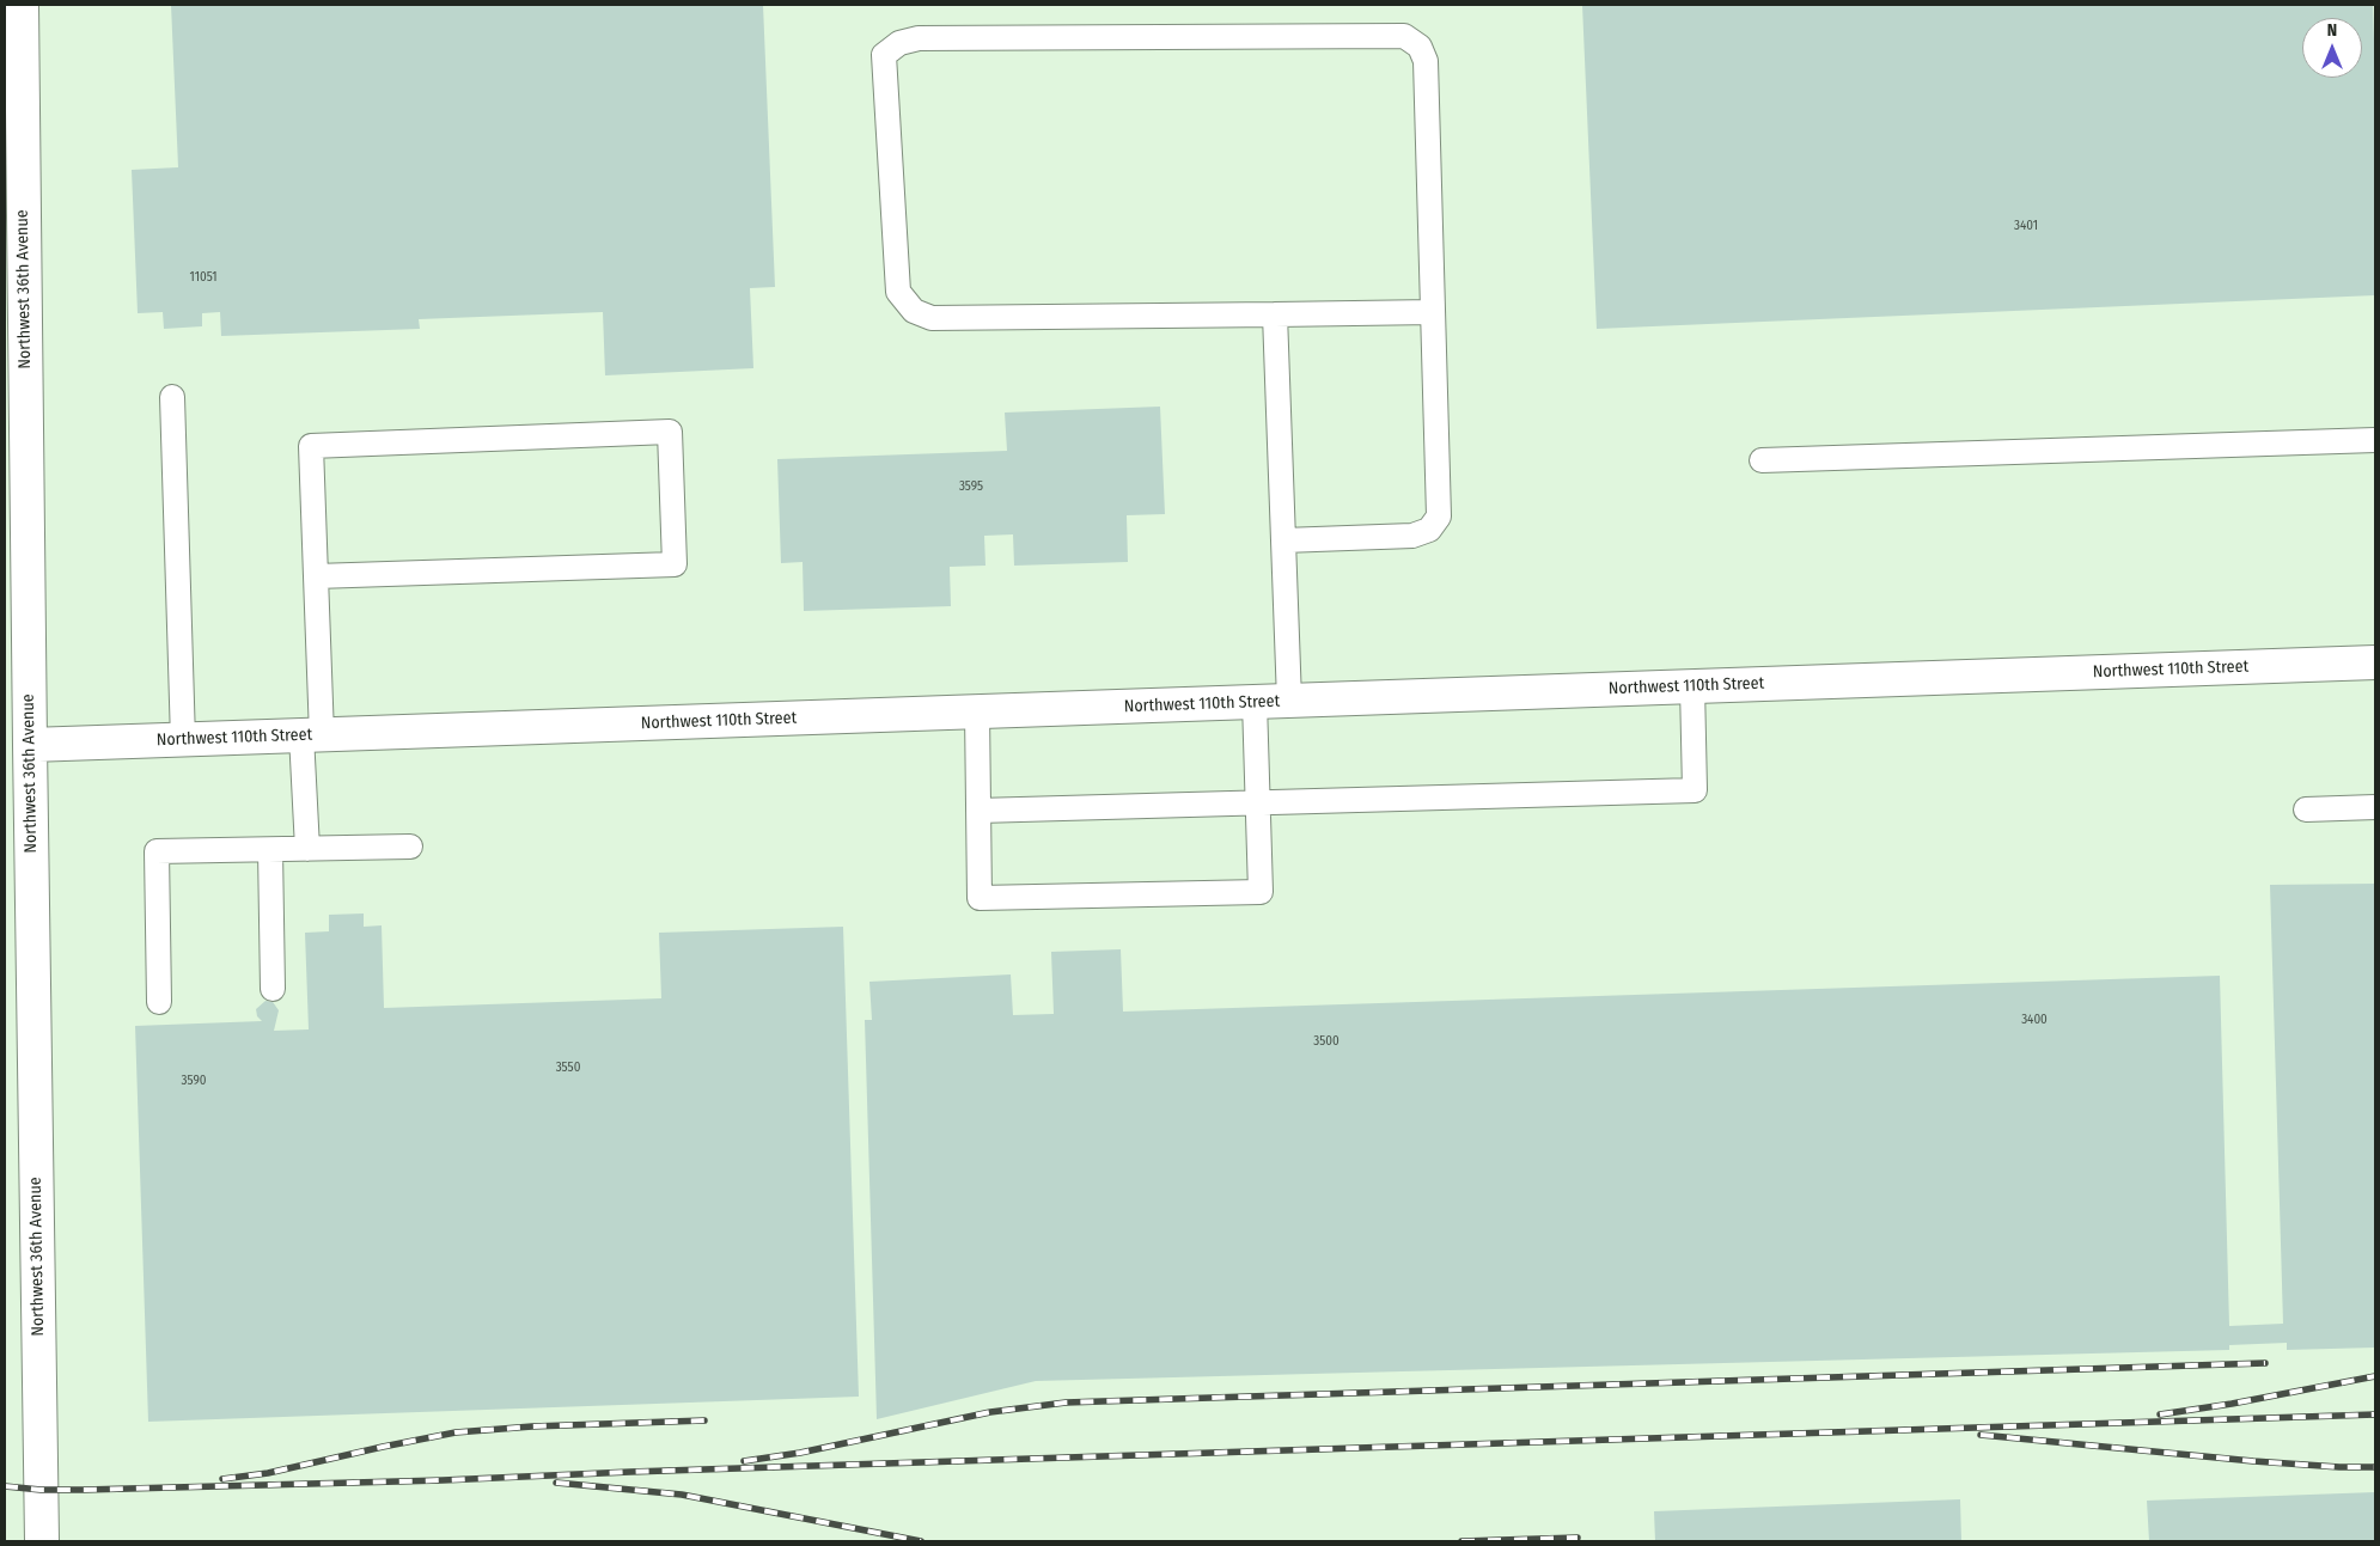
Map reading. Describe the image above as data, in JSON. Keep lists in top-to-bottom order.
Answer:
{
  "streets": {
    "street": ["Northwest 36th Avenue", "Northwest 110th Street"]
  },
  "crossings": [
    ["Northwest 36th Avenue", "Northwest 110th Street"]
  ],
  "house_numbers": [
    "3401",
    "11051",
    "3595",
    "3400",
    "3500",
    "3550",
    "3590"
  ],
  "north": "top"
}
